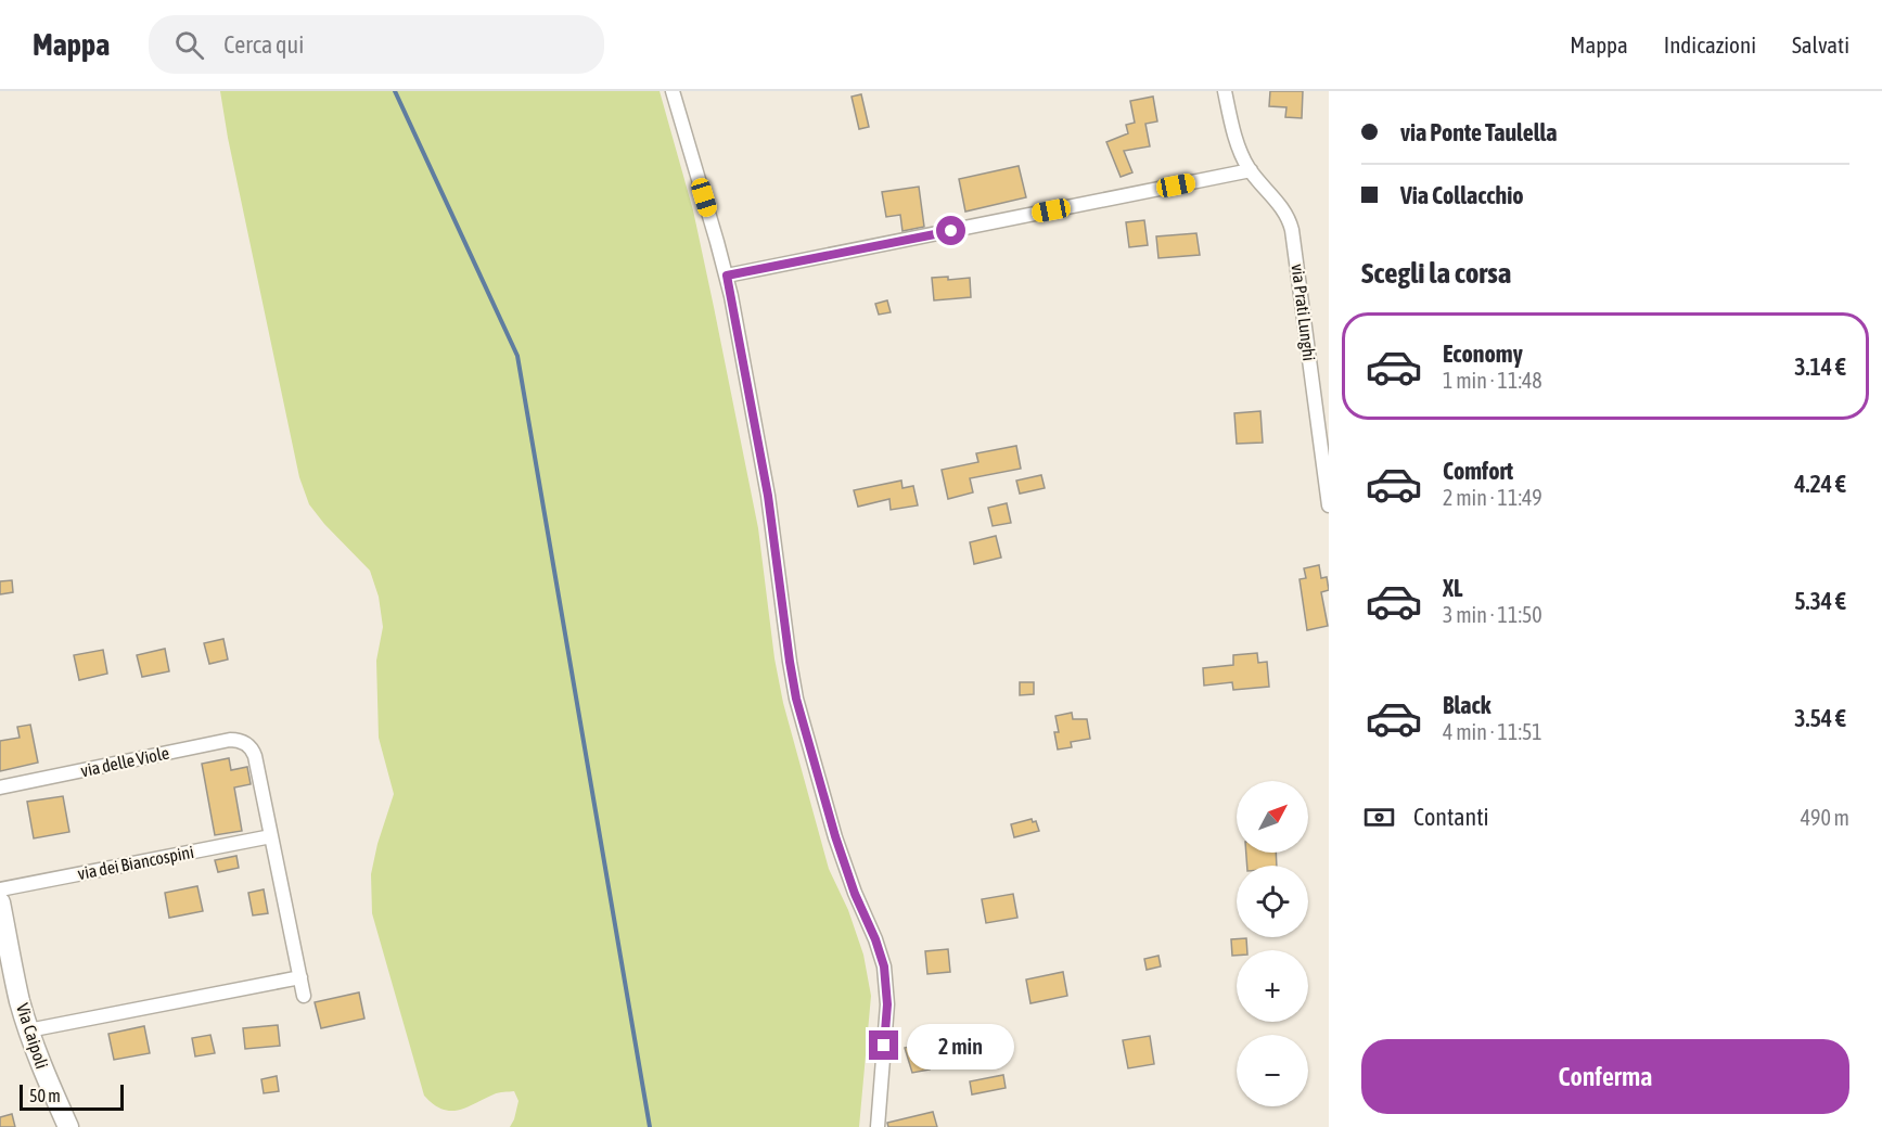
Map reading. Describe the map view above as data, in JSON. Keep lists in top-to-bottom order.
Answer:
{
  "streets": {
    "street": [
      "via Prati Lunghi",
      "via delle Viole",
      "via dei Biancospini",
      "Via Caipoli"
    ]
  },
  "crossings": [
    ["via delle Viole", "via dei Biancospini"]
  ],
  "scale_bar": "50 m",
  "north": "top right",
  "page": {
    "header": "Mappa",
    "search": "Cerca qui",
    "nav": ["Mappa", "Indicazioni", "Salvati"],
    "banner": ["via Ponte Taulella", "Via Collacchio"],
    "heading": "Scegli la corsa",
    "list": [
      {
        "name": "Economy",
        "note": "1 min · 11:48",
        "value": "3.14 €"
      },
      {
        "name": "Comfort",
        "note": "2 min · 11:49",
        "value": "4.24 €"
      },
      {
        "name": "XL",
        "note": "3 min · 11:50",
        "value": "5.34 €"
      },
      {
        "name": "Black",
        "note": "4 min · 11:51",
        "value": "3.54 €"
      }
    ],
    "map_buttons": ["+", "−"],
    "pay": ["Contanti", "490 m"],
    "bubble": "2 min",
    "buttons": "Conferma",
    "scale": "50 m"
  }
}
